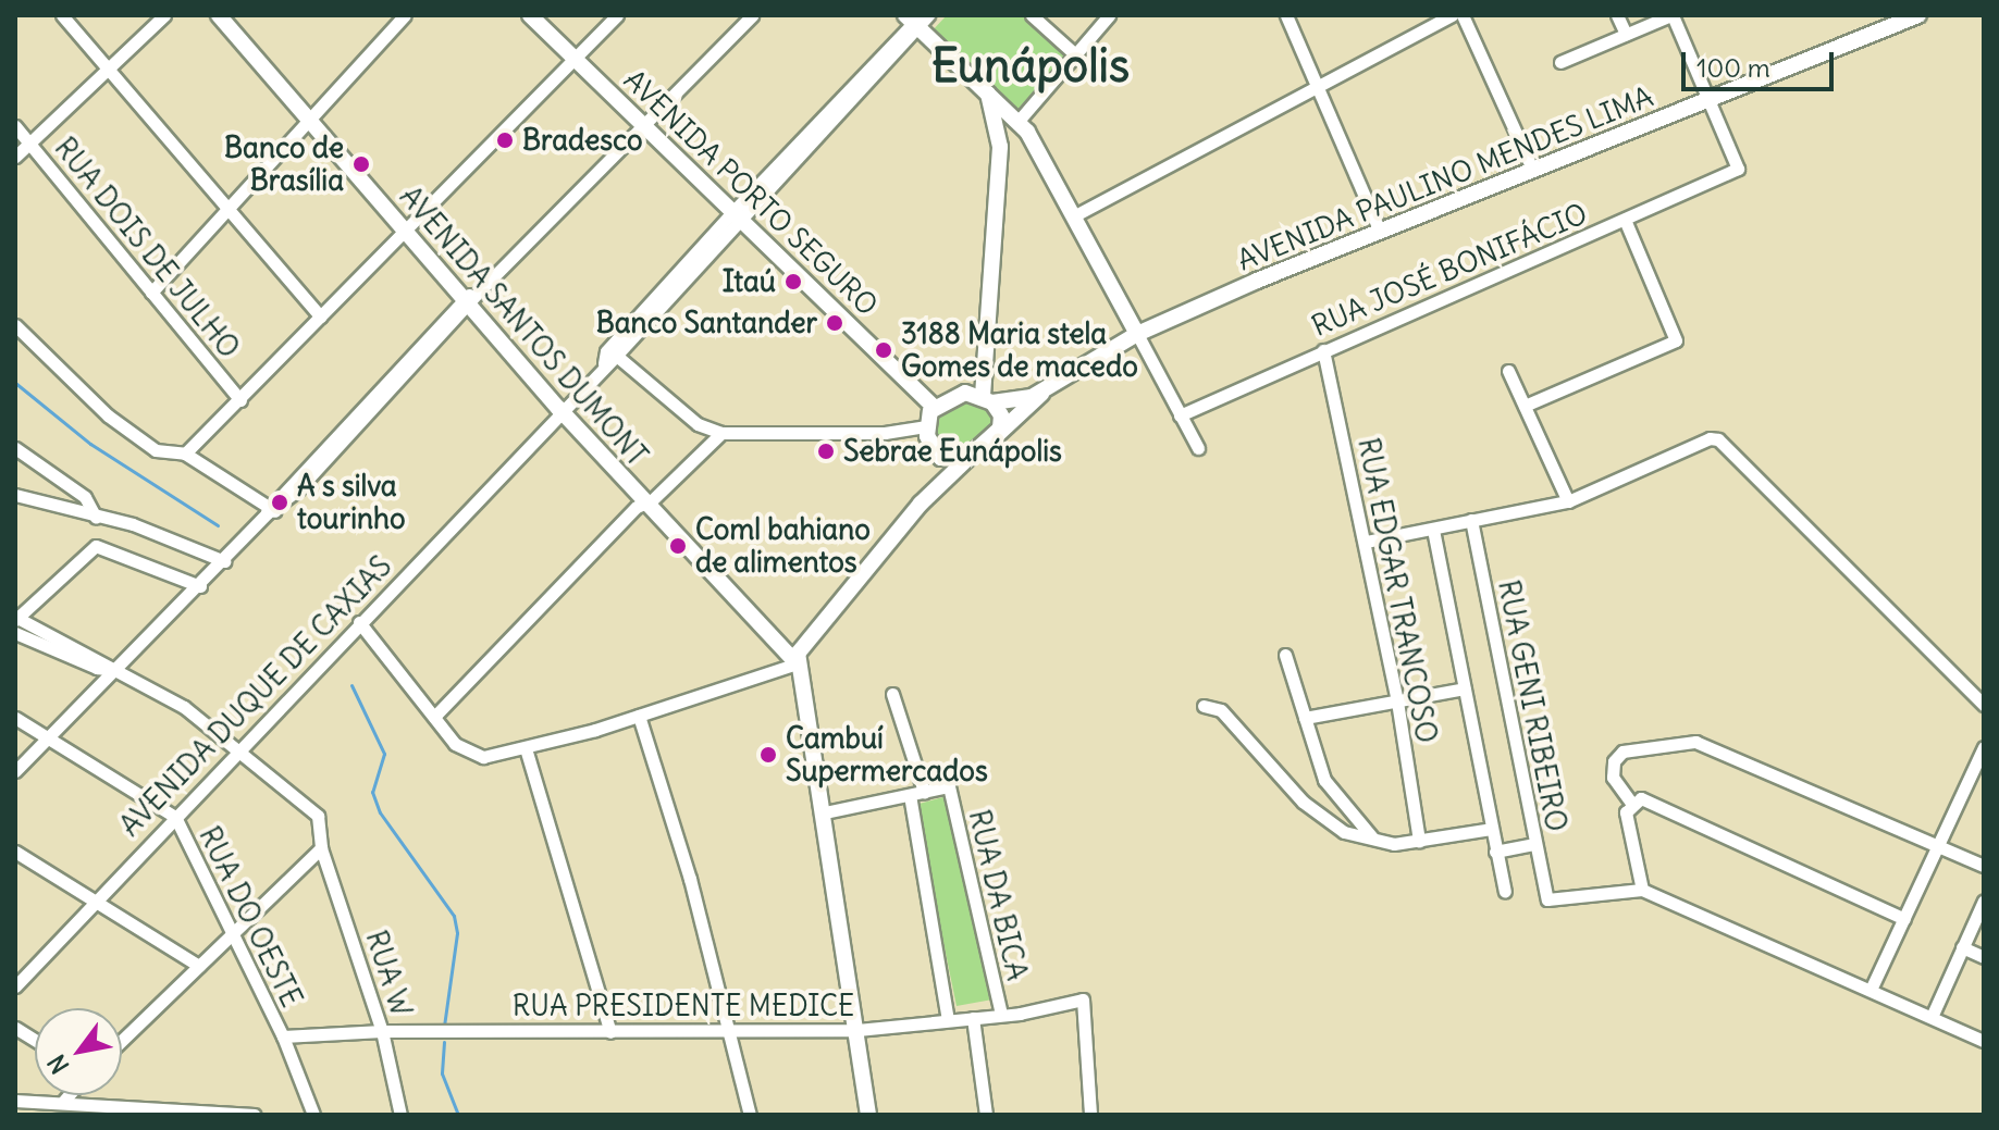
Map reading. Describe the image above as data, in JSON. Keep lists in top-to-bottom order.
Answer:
{
  "streets": {
    "main road": ["AVENIDA PAULINO MENDES LIMA", "AVENIDA PORTO SEGURO", "AVENIDA SANTOS DUMONT"],
    "street": [
      "RUA DOIS DE JULHO",
      "RUA JOSÉ BONIFÁCIO",
      "RUA EDGAR TRANCOSO",
      "AVENIDA DUQUE DE CAXIAS",
      "RUA GENI RIBEIRO",
      "RUA DA BICA",
      "RUA DO OESTE",
      "RUA W",
      "RUA PRESIDENTE MEDICE"
    ]
  },
  "crossings": [
    ["AVENIDA PAULINO MENDES LIMA", "RUA JOSÉ BONIFÁCIO"],
    ["AVENIDA PORTO SEGURO", "AVENIDA DUQUE DE CAXIAS"],
    ["RUA JOSÉ BONIFÁCIO", "RUA EDGAR TRANCOSO"],
    ["AVENIDA SANTOS DUMONT", "AVENIDA DUQUE DE CAXIAS"],
    ["AVENIDA DUQUE DE CAXIAS", "RUA DO OESTE"],
    ["AVENIDA DUQUE DE CAXIAS", "RUA W"],
    ["RUA DA BICA", "RUA PRESIDENTE MEDICE"],
    ["RUA DO OESTE", "RUA PRESIDENTE MEDICE"],
    ["RUA W", "RUA PRESIDENTE MEDICE"]
  ],
  "districts": ["Eunápolis"],
  "places": [
    "Bradesco",
    "Banco de Brasília",
    "Itaú",
    "Banco Santander",
    "3188 Maria stela Gomes de macedo",
    "Sebrae Eunápolis",
    "A s silva tourinho",
    "Coml bahiano de alimentos",
    "Cambuí Supermercados"
  ],
  "scale_bar": "100 m",
  "north": "bottom left"
}
